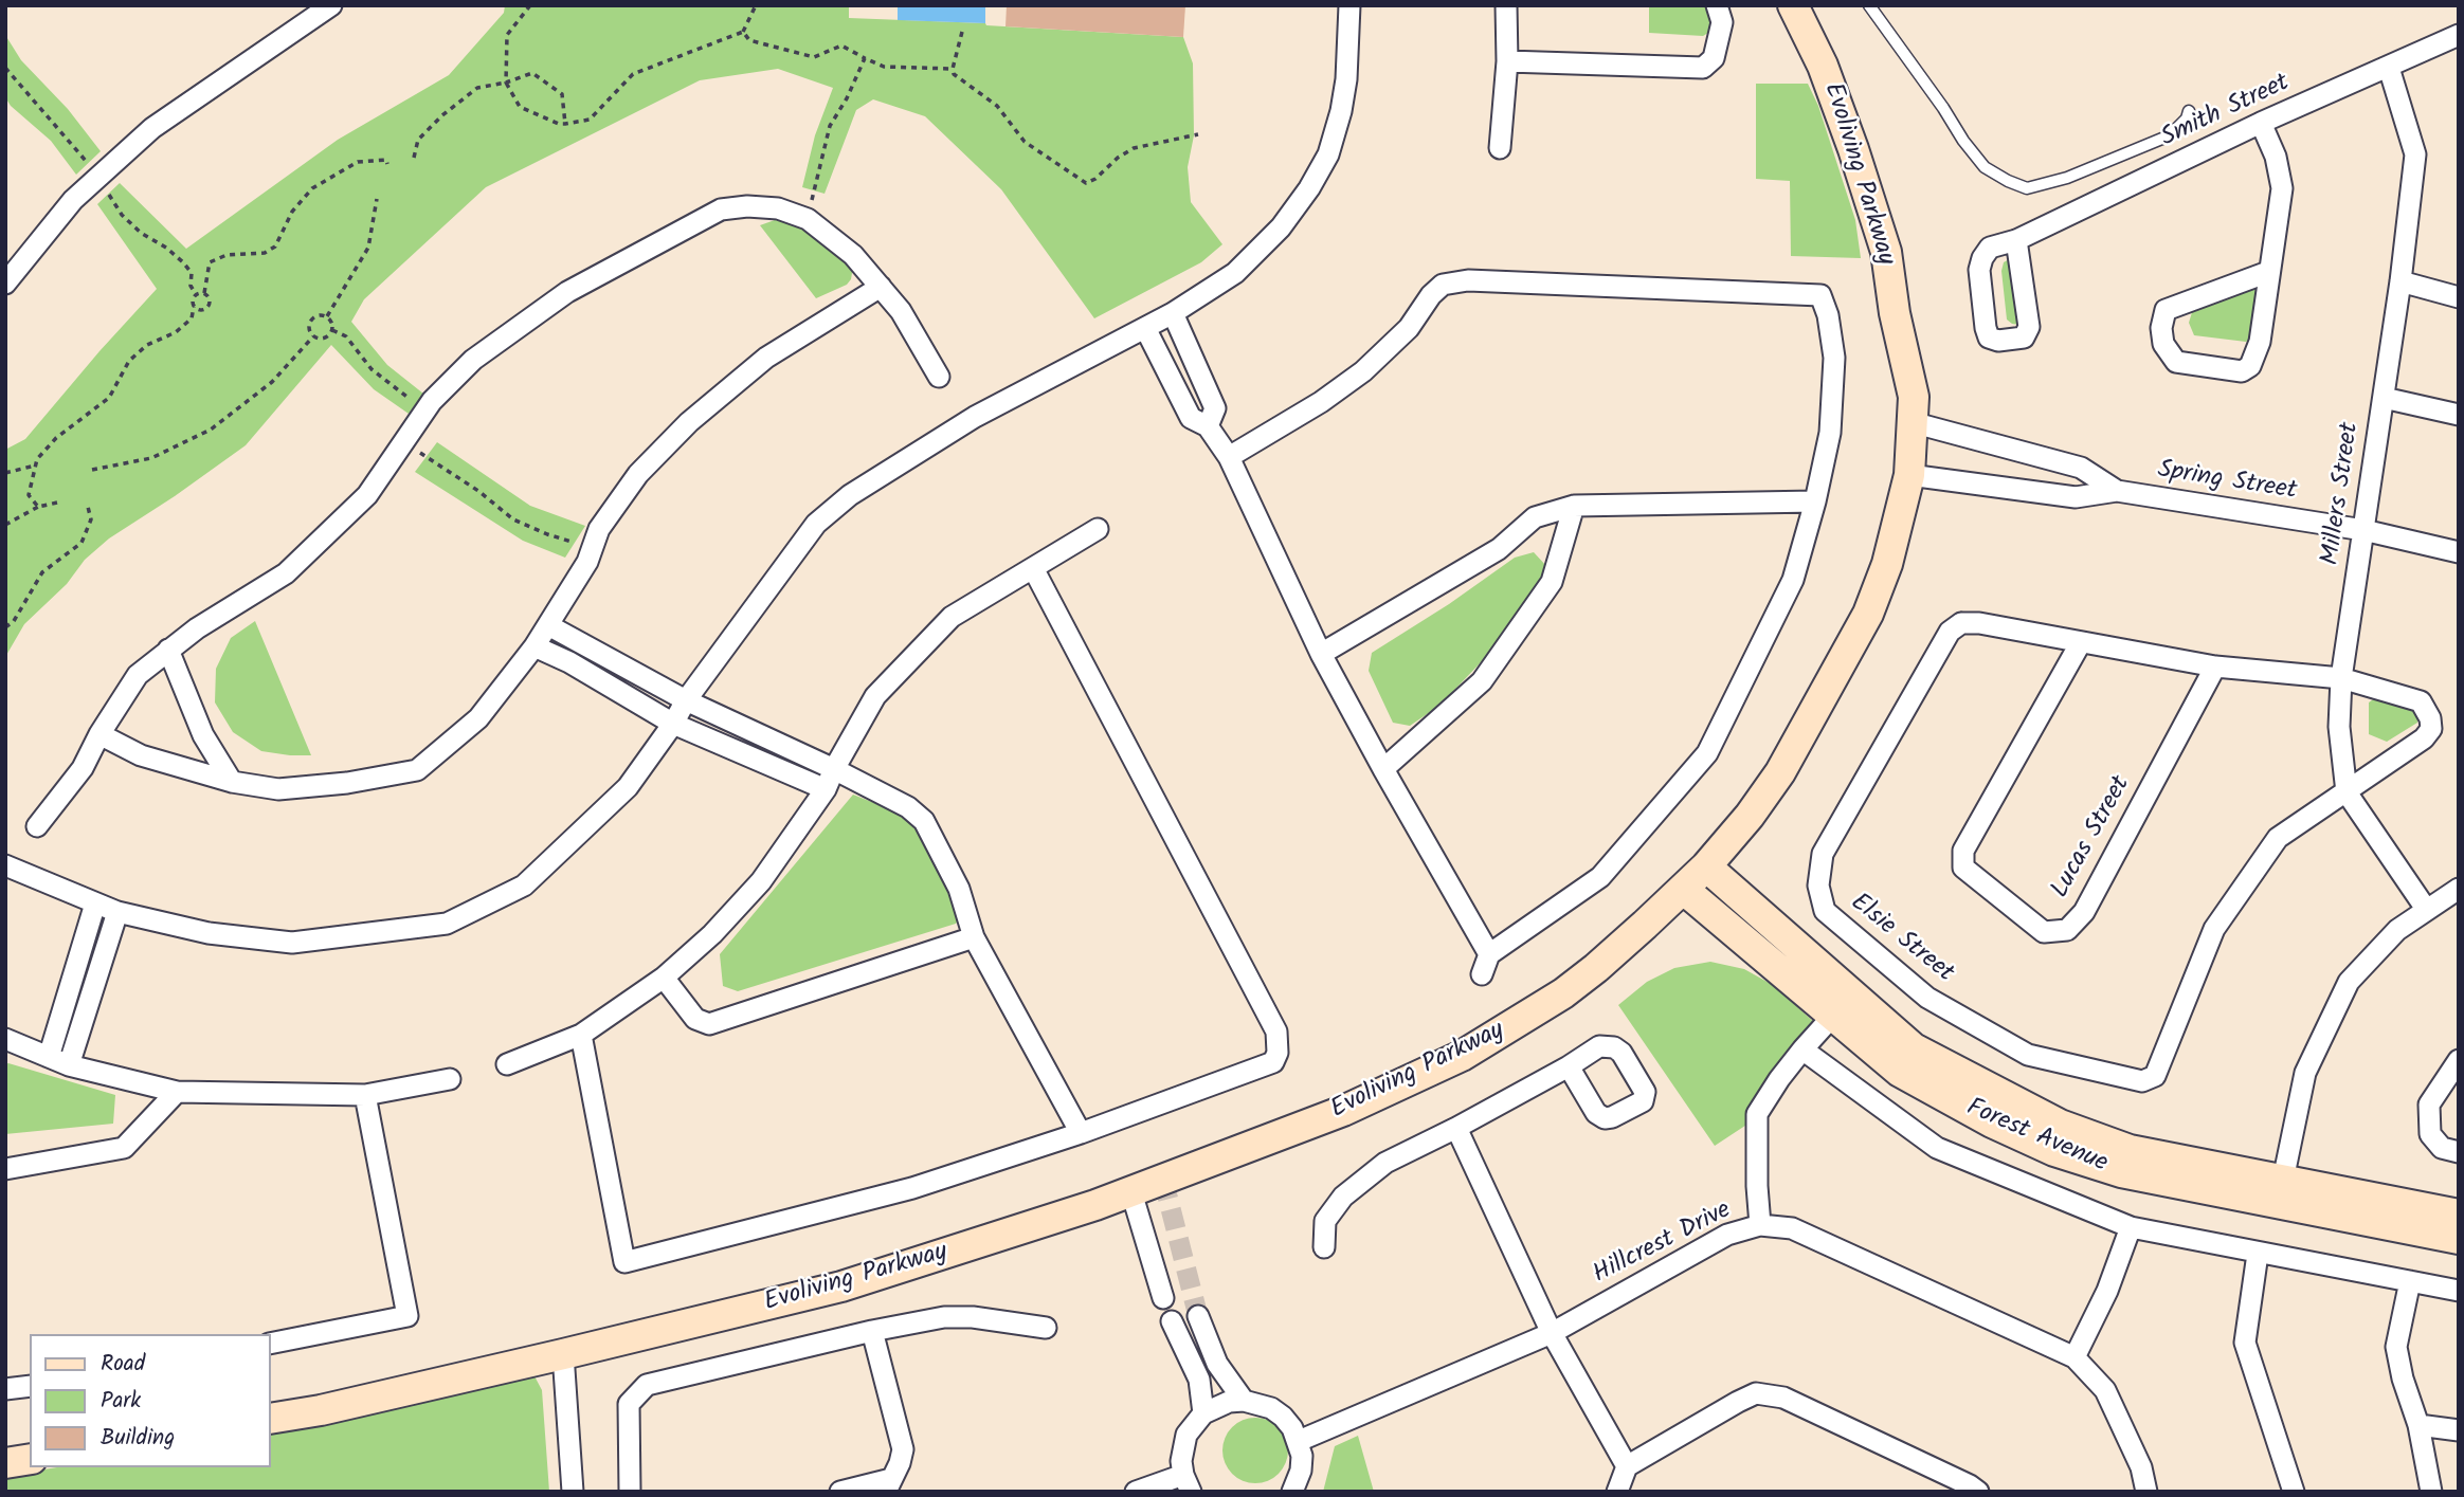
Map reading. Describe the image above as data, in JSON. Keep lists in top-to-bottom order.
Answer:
{
  "streets": {
    "street": [
      "Smith Street",
      "Evoliving Parkway",
      "Spring Street",
      "Millers Street",
      "Lucas Street",
      "Elsie Street",
      "Forest Avenue",
      "Hillcrest Drive"
    ]
  },
  "crossings": [
    ["Smith Street", "Millers Street"],
    ["Evoliving Parkway", "Spring Street"],
    ["Evoliving Parkway", "Forest Avenue"],
    ["Spring Street", "Millers Street"],
    ["Millers Street", "Elsie Street"],
    ["Lucas Street", "Elsie Street"]
  ],
  "legend": ["Road", "Park", "Building"]
}
